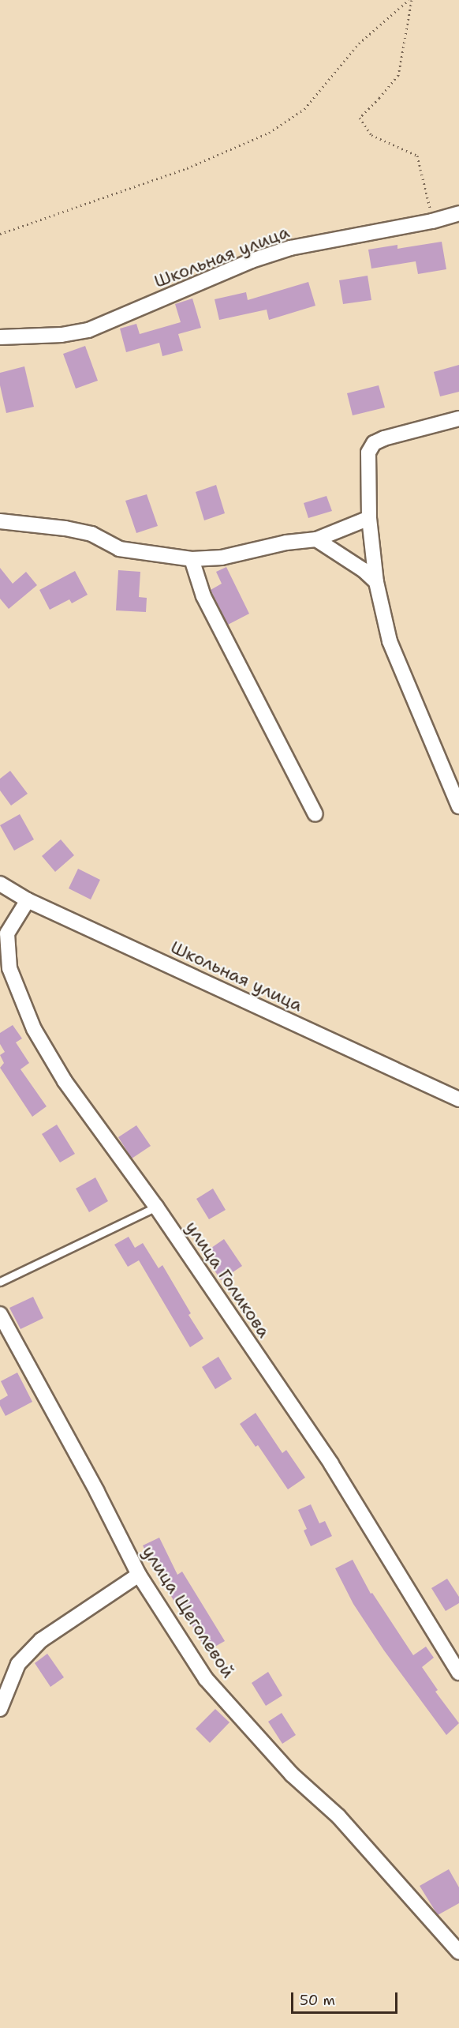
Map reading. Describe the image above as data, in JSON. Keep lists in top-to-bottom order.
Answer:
{
  "streets": {
    "street": ["Школьная улица", "улица Голикова", "улица Щеголевой"]
  },
  "crossings": [
    ["Школьная улица", "улица Голикова"]
  ],
  "scale_bar": "50 m"
}
